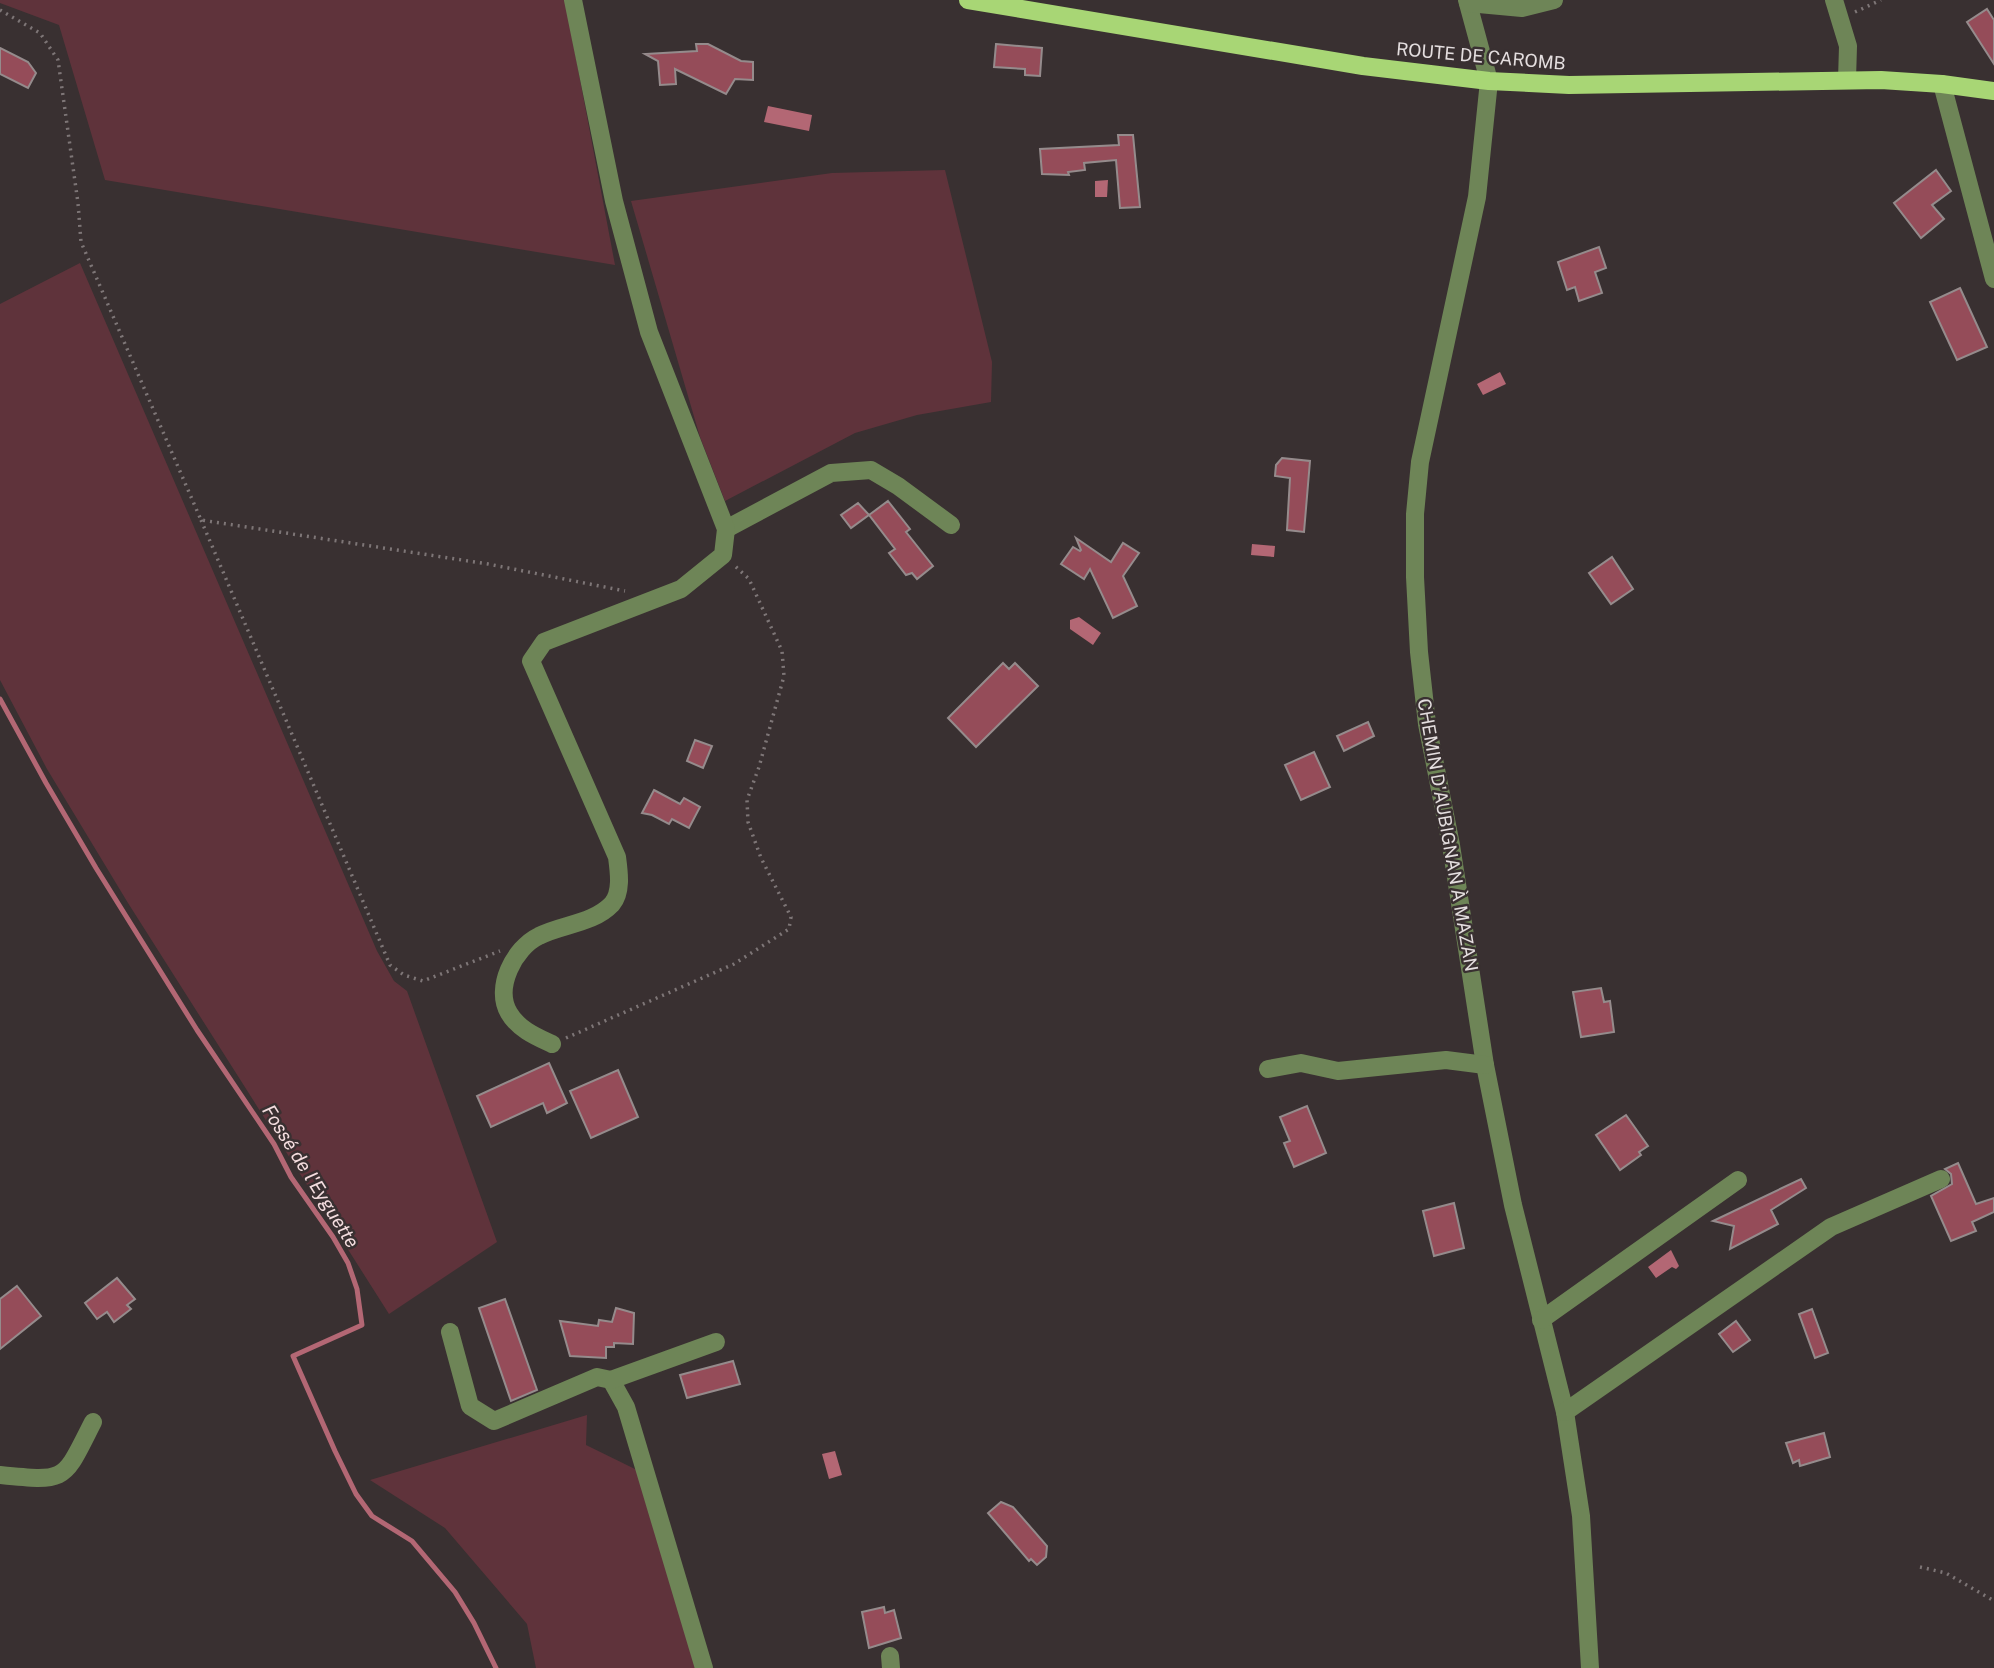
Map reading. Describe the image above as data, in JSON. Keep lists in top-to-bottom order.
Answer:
{
  "streets": {
    "main road": ["ROUTE DE CAROMB"],
    "street": ["CHEMIN D'AUBIGNAN À MAZAN"]
  },
  "crossings": [
    ["ROUTE DE CAROMB", "CHEMIN D'AUBIGNAN À MAZAN"]
  ],
  "water": ["Fossé de l'Eyguette"]
}
